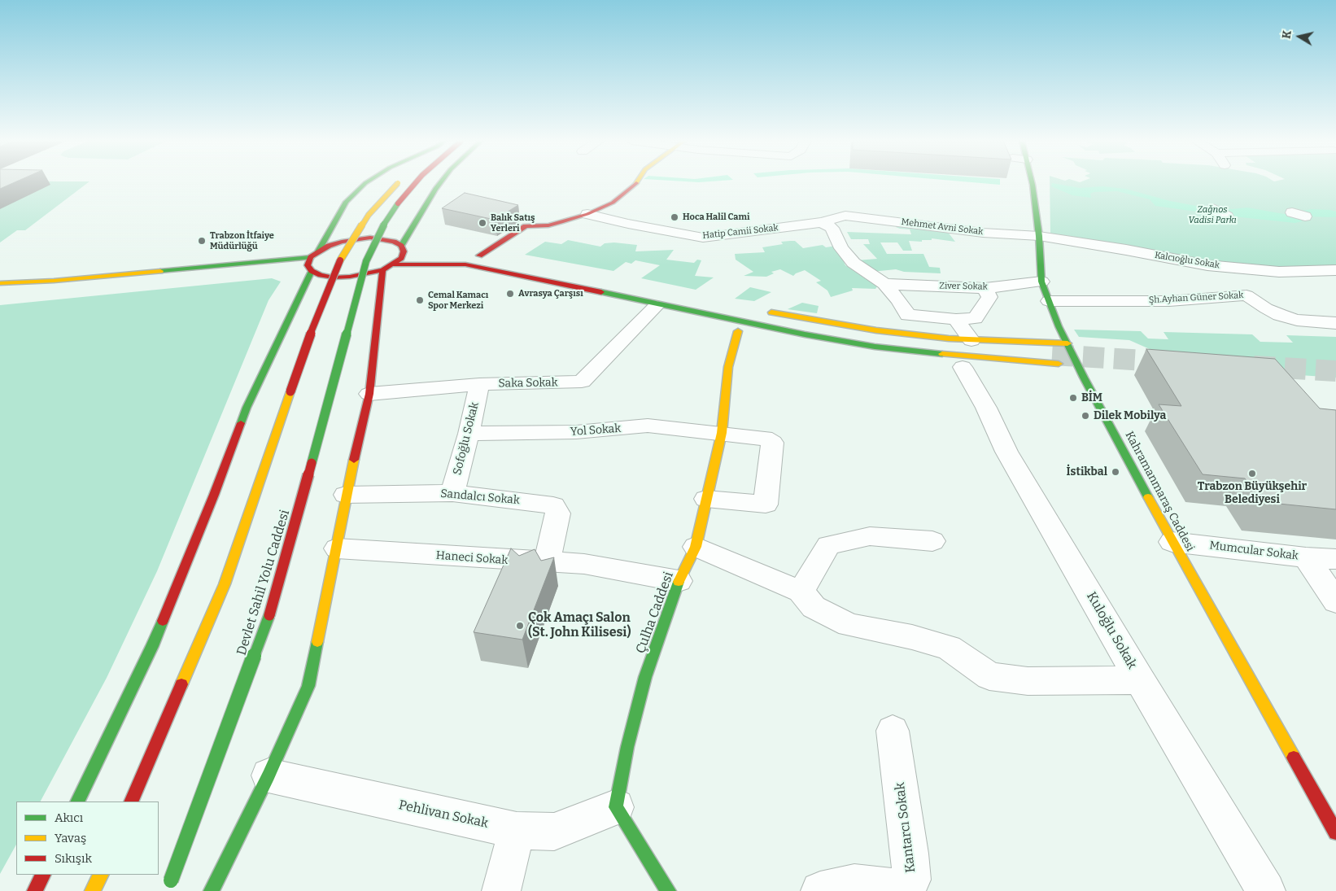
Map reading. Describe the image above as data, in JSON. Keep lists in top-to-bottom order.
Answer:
{
  "streets": {
    "main road": ["Kahramanmaraş Caddesi", "Devlet Sahil Yolu Caddesi", "Çulha Caddesi"],
    "street": [
      "Mehmet Avni Sokak",
      "Hatip Camii Sokak",
      "Kalcıoğlu Sokak",
      "Ziver Sokak",
      "Şh.Ayhan Güner Sokak",
      "Saka Sokak",
      "Yol Sokak",
      "Sofoğlu Sokak",
      "Sandalcı Sokak",
      "Mumcular Sokak",
      "Haneci Sokak",
      "Kuloğlu Sokak",
      "Pehlivan Sokak",
      "Kantarcı Sokak"
    ]
  },
  "crossings": [
    ["Mehmet Avni Sokak", "Hatip Camii Sokak"],
    ["Mehmet Avni Sokak", "Kalcıoğlu Sokak"],
    ["Mehmet Avni Sokak", "Kahramanmaraş Caddesi"],
    ["Kalcıoğlu Sokak", "Kahramanmaraş Caddesi"],
    ["Ziver Sokak", "Kahramanmaraş Caddesi"],
    ["Şh.Ayhan Güner Sokak", "Kahramanmaraş Caddesi"],
    ["Saka Sokak", "Sofoğlu Sokak"],
    ["Saka Sokak", "Çulha Caddesi"],
    ["Yol Sokak", "Sofoğlu Sokak"],
    ["Yol Sokak", "Çulha Caddesi"],
    ["Sofoğlu Sokak", "Sandalcı Sokak"],
    ["Kahramanmaraş Caddesi", "Mumcular Sokak"],
    ["Sandalcı Sokak", "Haneci Sokak"],
    ["Haneci Sokak", "Çulha Caddesi"],
    ["Çulha Caddesi", "Pehlivan Sokak"]
  ],
  "parks": ["Zağnos Vadisi Parkı"],
  "places": [
    "Hoca Halil Cami",
    "Balık Satış Yerleri",
    "Trabzon İtfaiye Müdürlüğü",
    "Avrasya Çarşısı",
    "Cemal Kamacı Spor Merkezi",
    "BİM",
    "Dilek Mobilya",
    "İstikbal",
    "Trabzon Büyükşehir Belediyesi",
    "Çok Amaçı Salon (St. John Kilisesi)"
  ],
  "legend": ["Akıcı", "Yavaş", "Sıkışık"],
  "north": "left"
}
